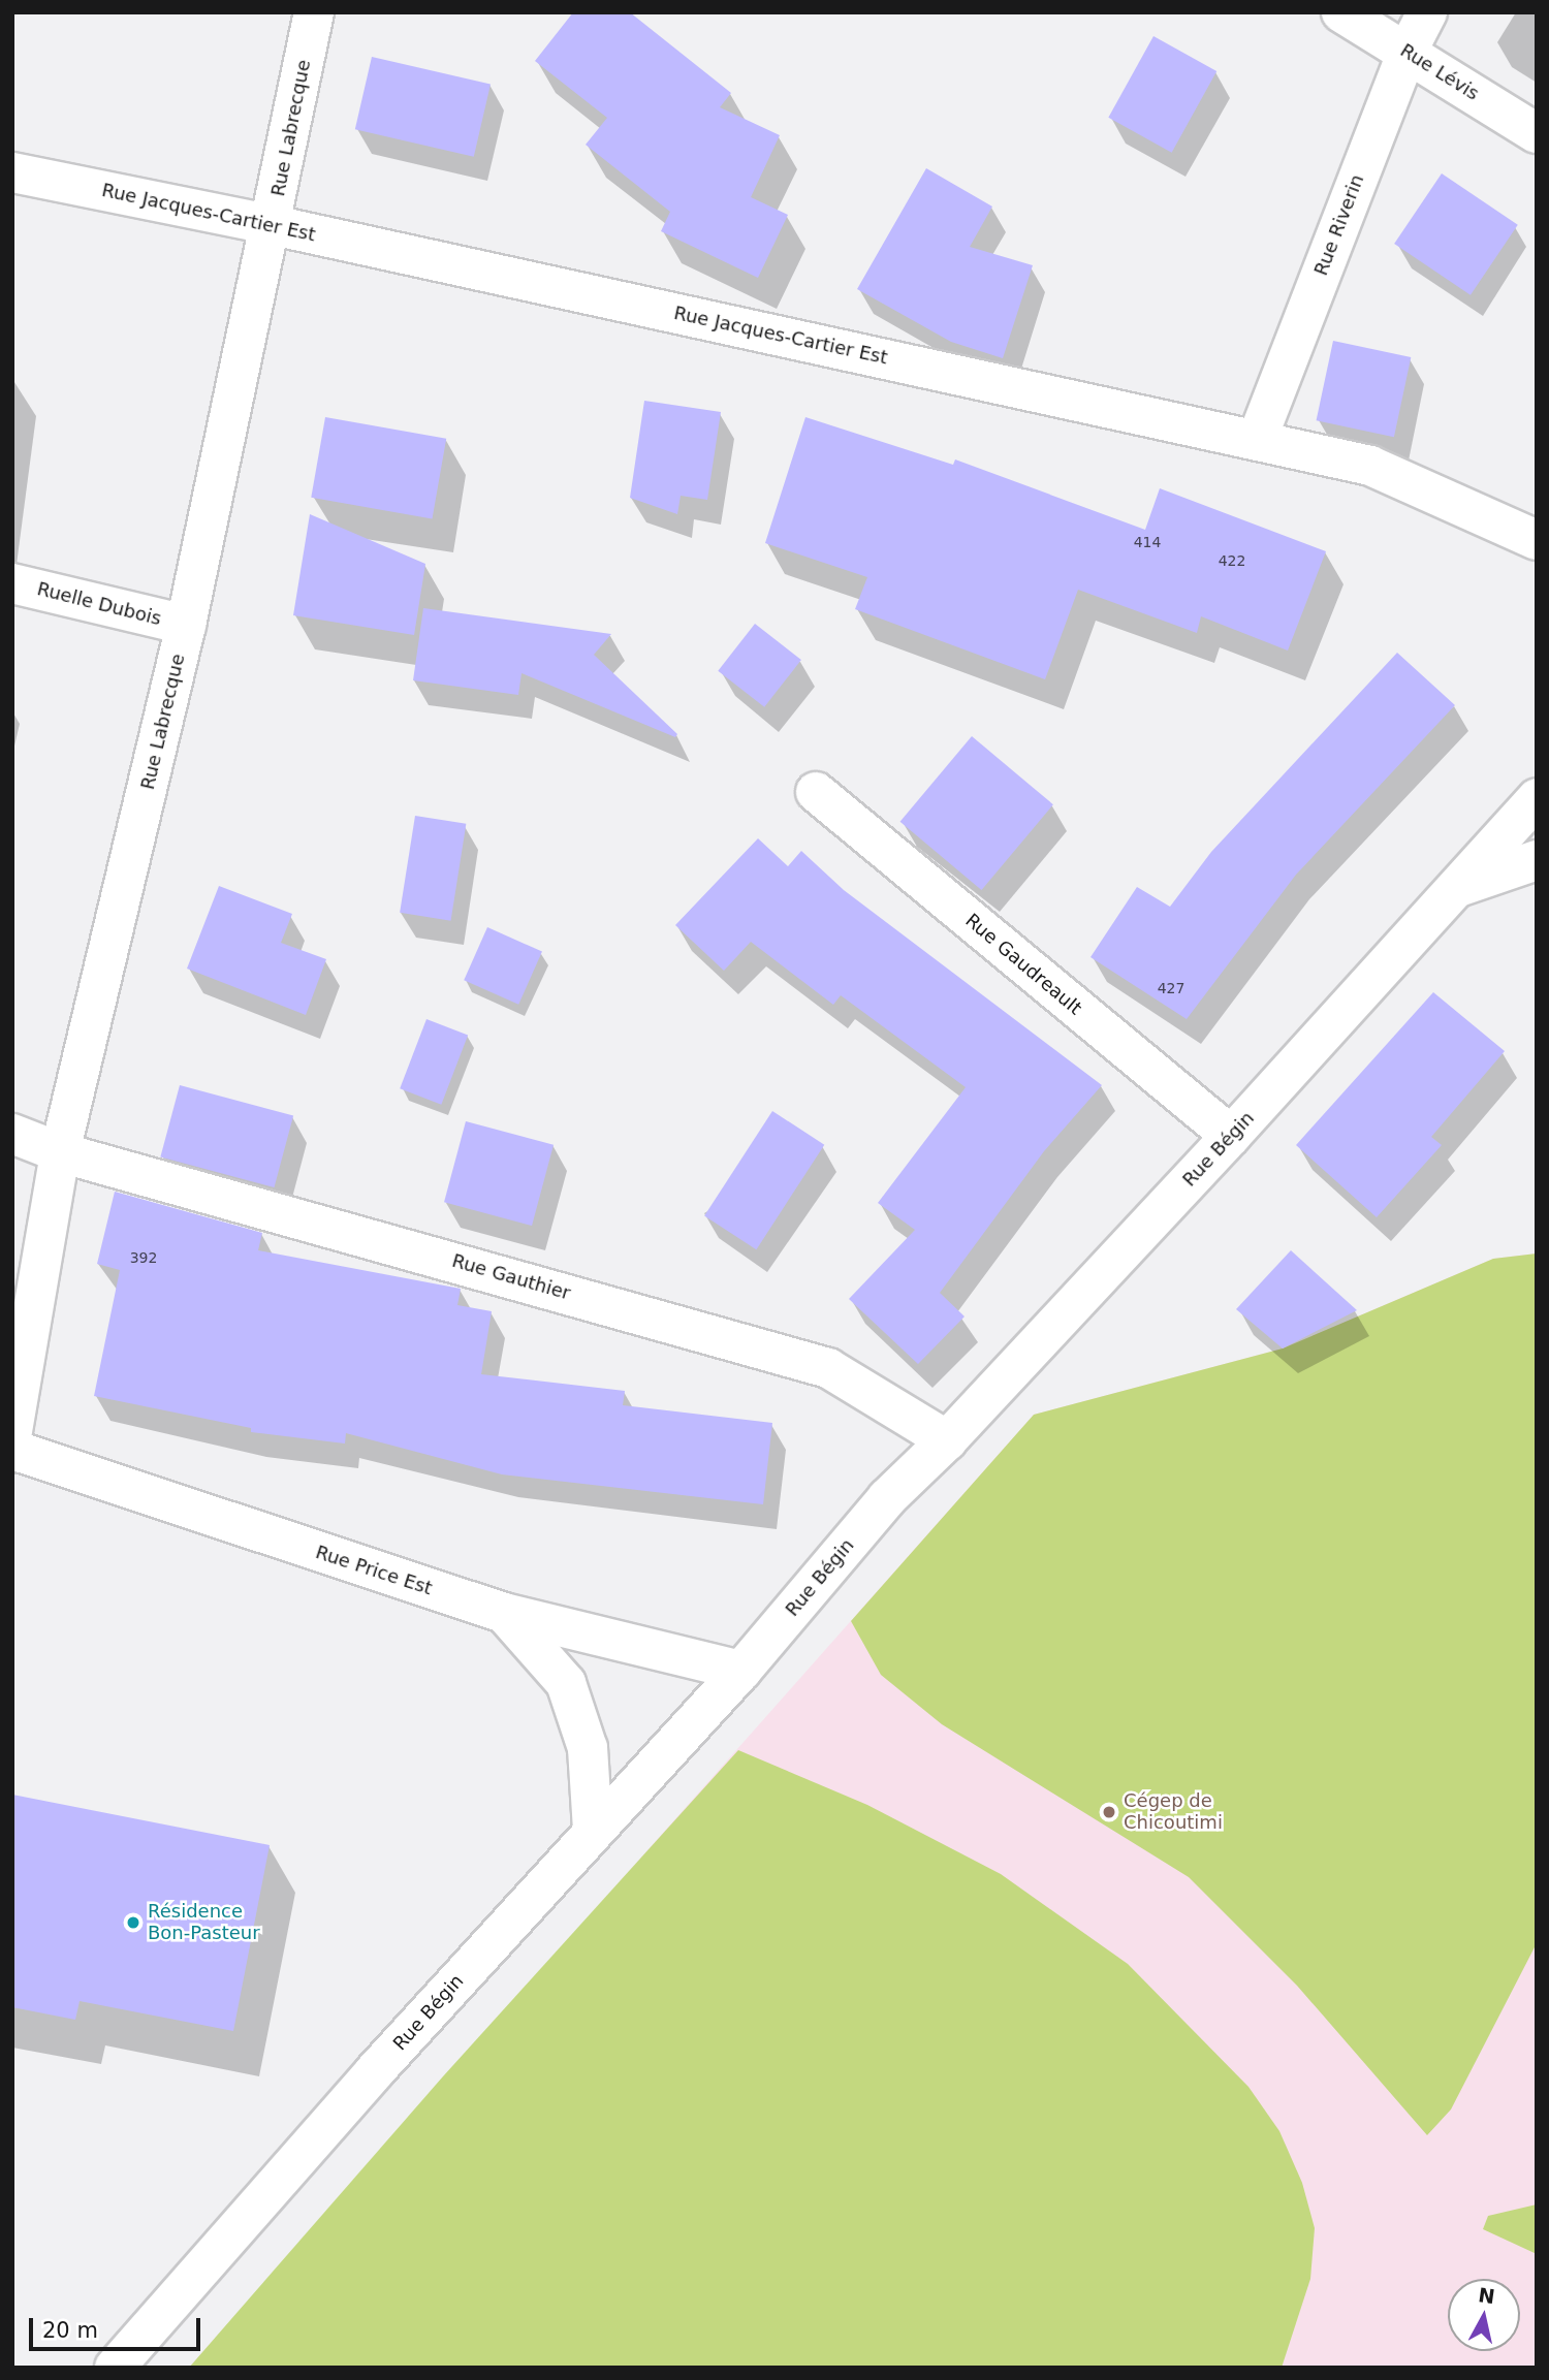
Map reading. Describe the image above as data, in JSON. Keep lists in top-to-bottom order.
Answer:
{
  "streets": {
    "street": [
      "Rue Lévis",
      "Rue Labrecque",
      "Rue Jacques-Cartier Est",
      "Rue Riverin",
      "Ruelle Dubois",
      "Rue Gaudreault",
      "Rue Bégin",
      "Rue Gauthier",
      "Rue Price Est"
    ]
  },
  "crossings": [
    ["Rue Lévis", "Rue Riverin"],
    ["Rue Labrecque", "Rue Jacques-Cartier Est"],
    ["Rue Labrecque", "Ruelle Dubois"],
    ["Rue Labrecque", "Rue Gauthier"],
    ["Rue Jacques-Cartier Est", "Rue Riverin"],
    ["Rue Gaudreault", "Rue Bégin"],
    ["Rue Bégin", "Rue Gauthier"],
    ["Rue Bégin", "Rue Price Est"]
  ],
  "places": ["Cégep de Chicoutimi", "Résidence Bon-Pasteur"],
  "house_numbers": [
    "414",
    "422",
    "427",
    "392"
  ],
  "scale_bar": "20 m",
  "north": "top"
}
